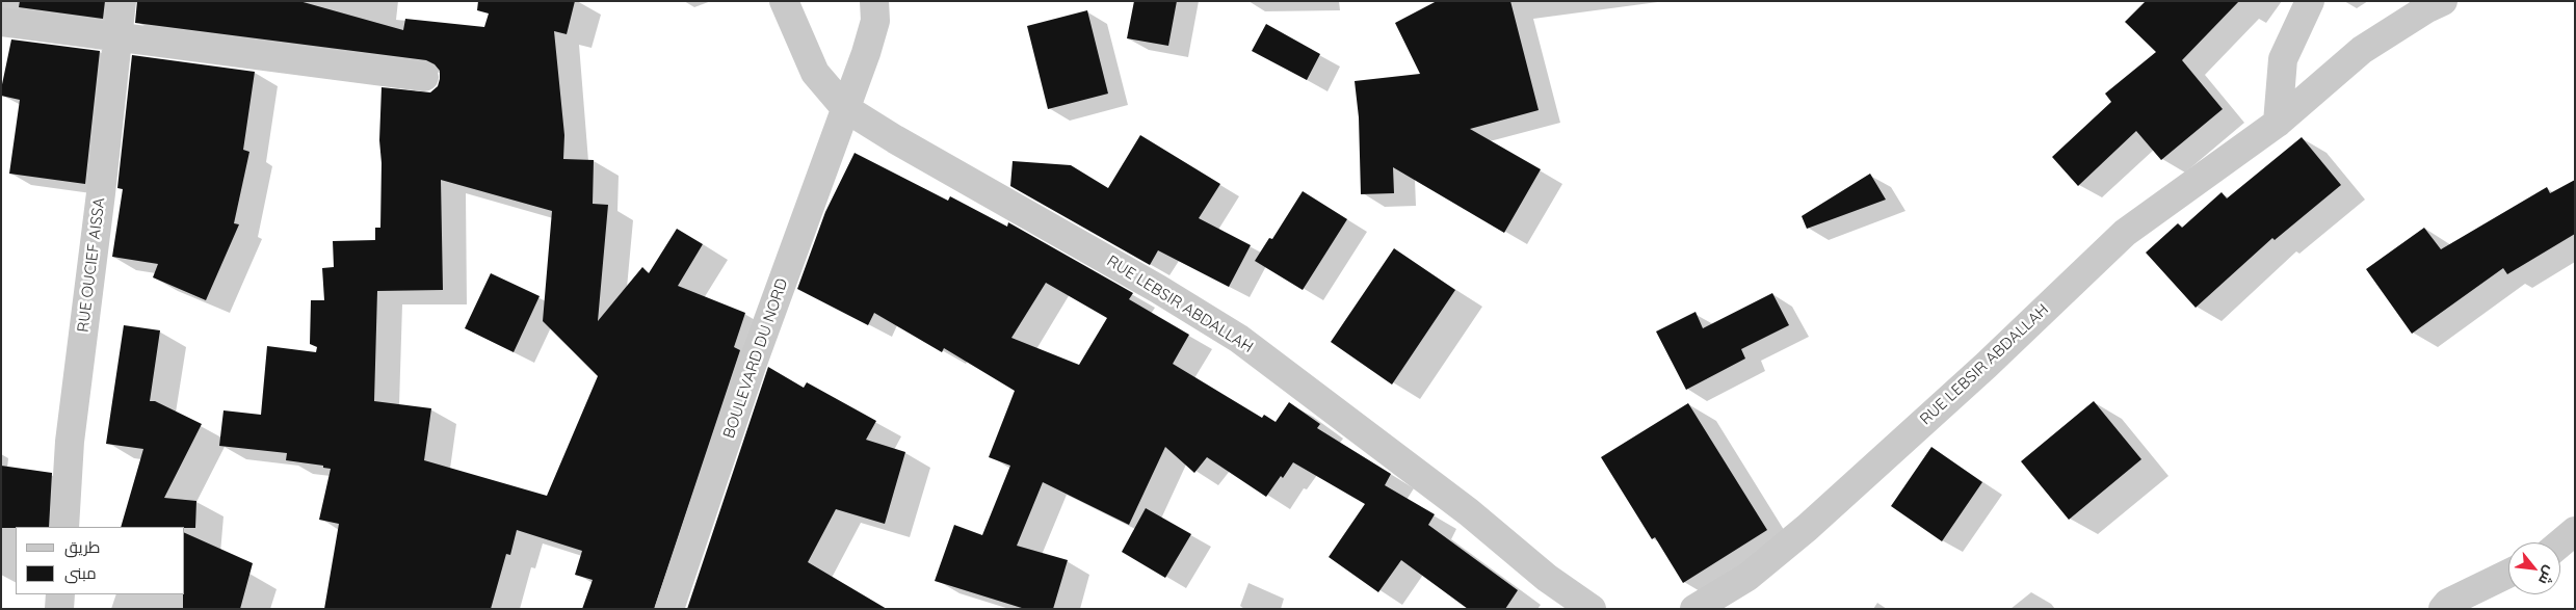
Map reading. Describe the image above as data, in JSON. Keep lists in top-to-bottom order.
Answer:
{
  "streets": {
    "street": ["RUE OUCIEF AISSA", "RUE LEBSIR ABDALLAH", "BOULEVARD DU NORD"]
  },
  "crossings": [
    ["RUE LEBSIR ABDALLAH", "BOULEVARD DU NORD"]
  ],
  "legend": ["طريق", "مبنى"],
  "north": "bottom right"
}
